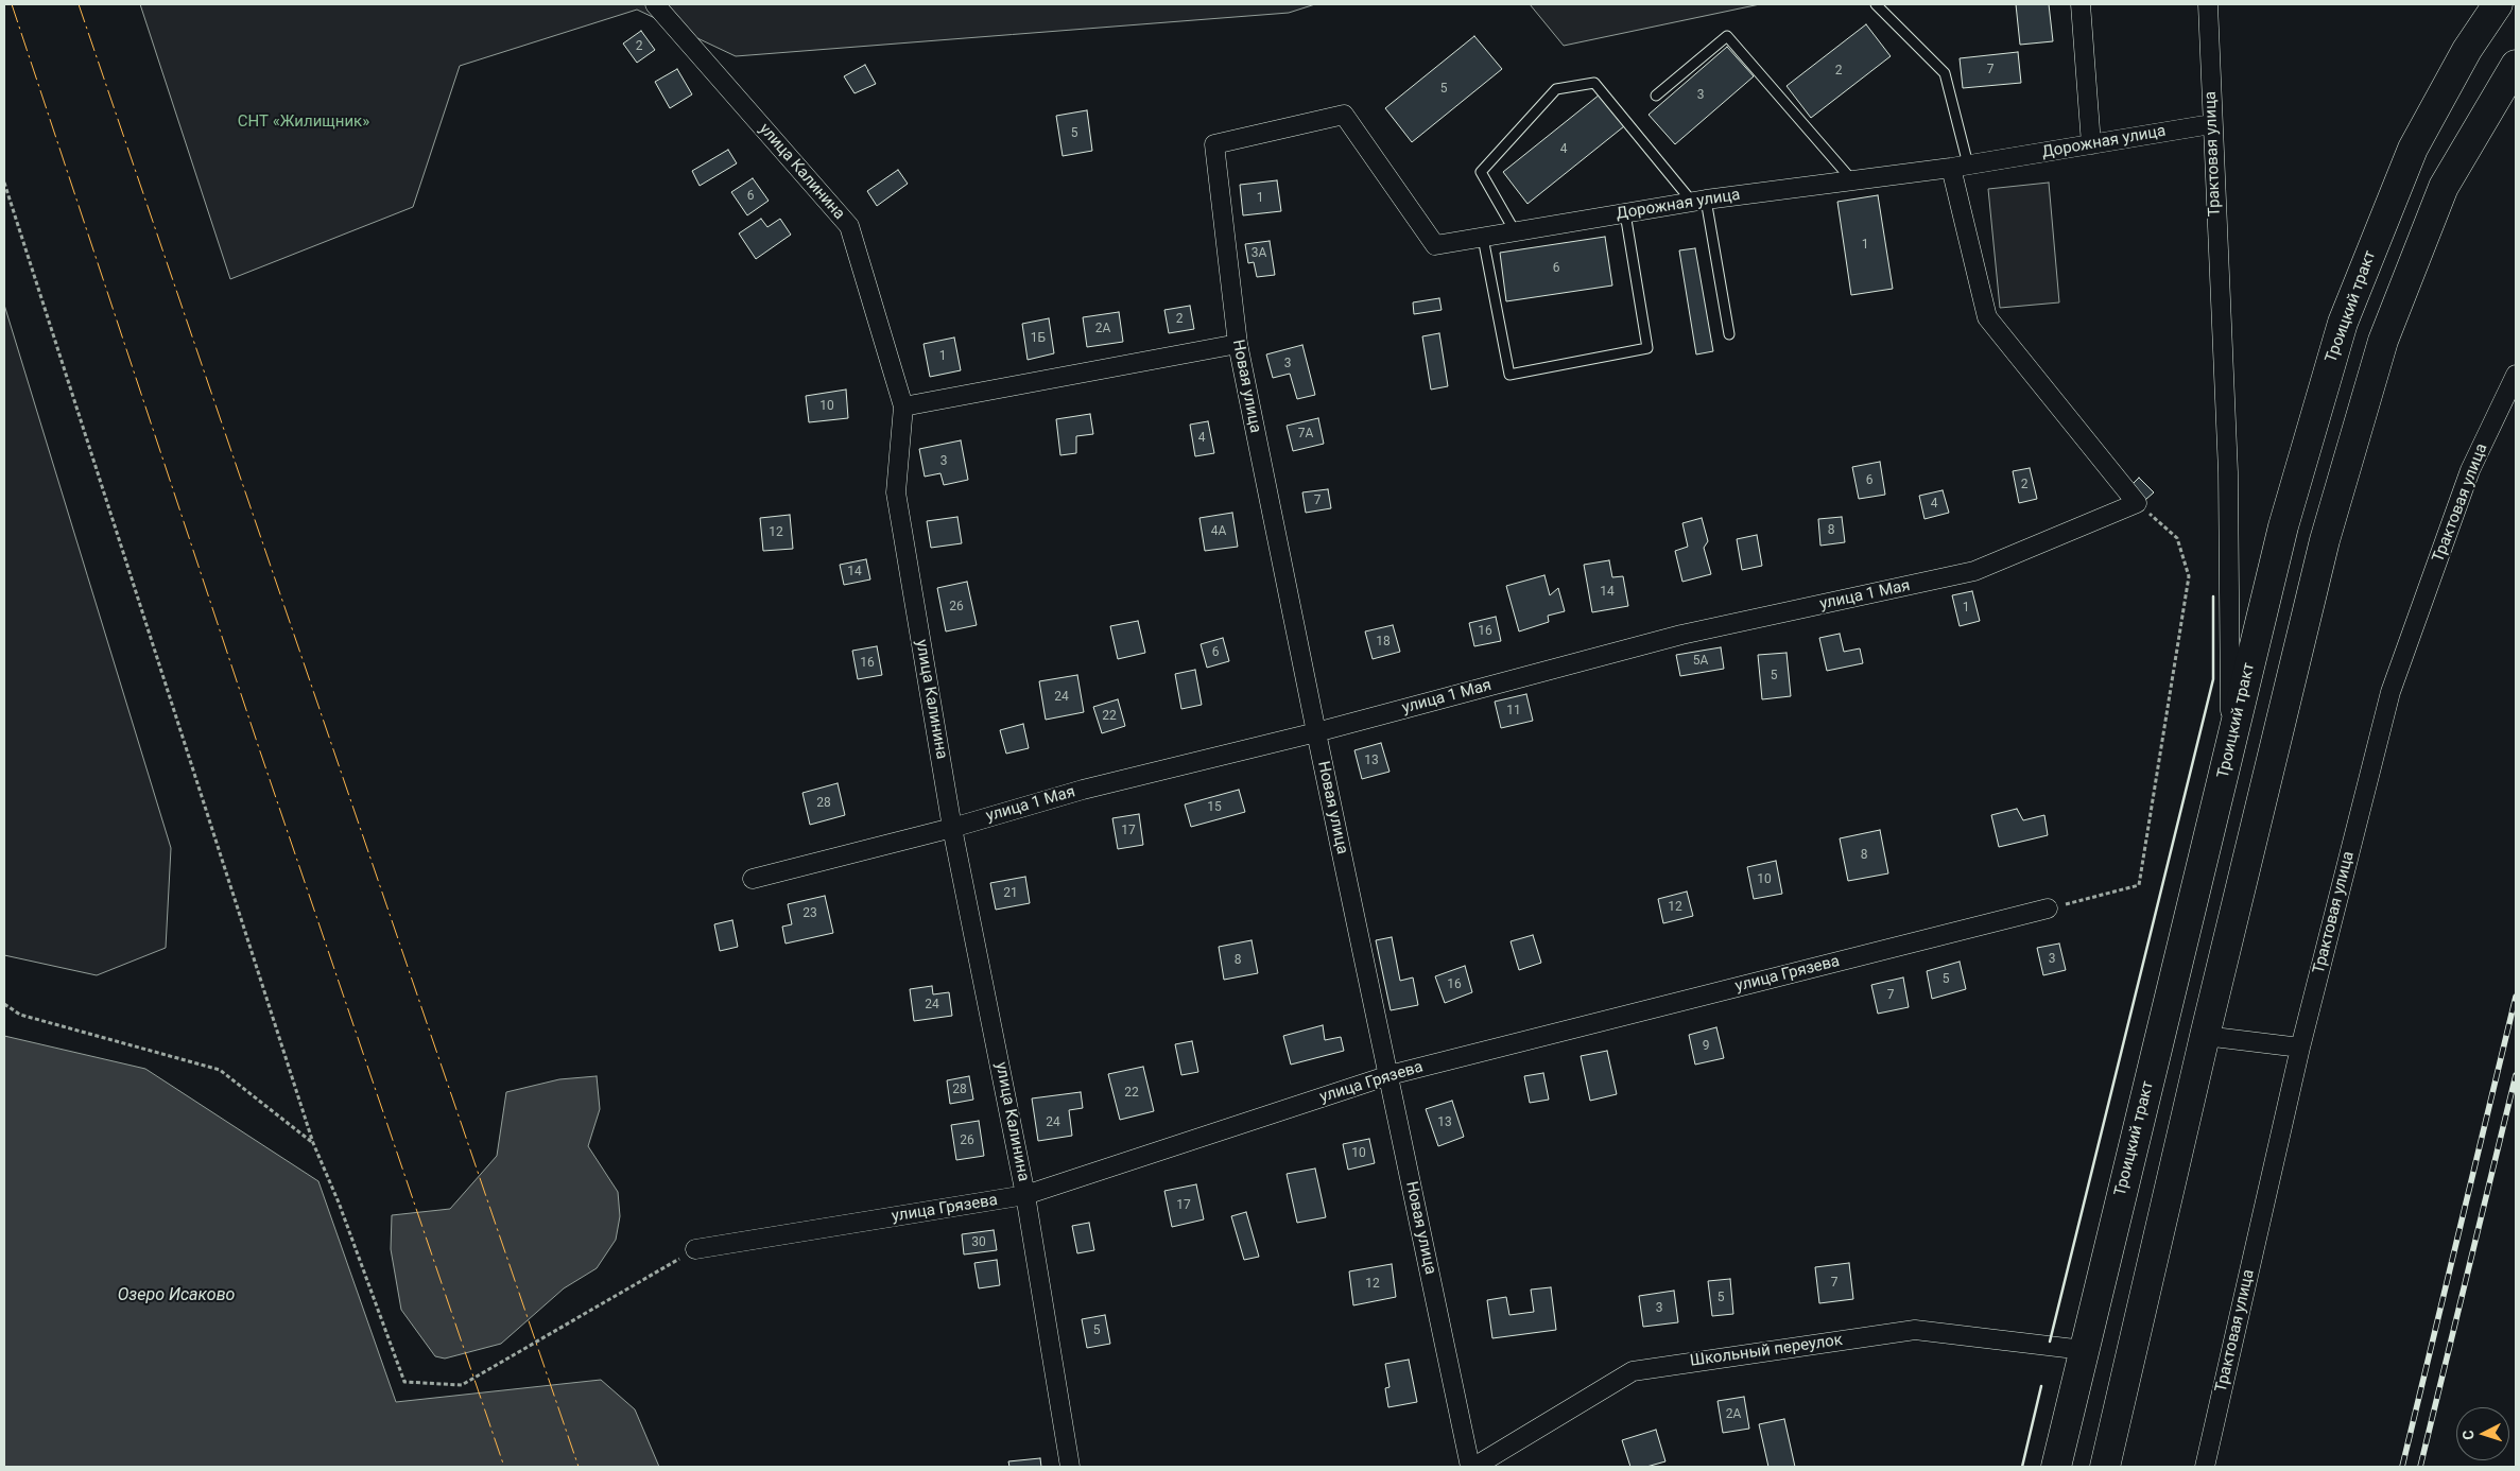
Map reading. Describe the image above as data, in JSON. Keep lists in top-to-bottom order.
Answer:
{
  "streets": {
    "main road": ["Троицкий тракт"],
    "street": [
      "Дорожная улица",
      "Трактовая улица",
      "улица Калинина",
      "Новая улица",
      "улица 1 Мая",
      "улица Грязева",
      "Школьный переулок"
    ]
  },
  "crossings": [
    ["Дорожная улица", "Трактовая улица"],
    ["Дорожная улица", "Новая улица"],
    ["Трактовая улица", "Троицкий тракт"],
    ["улица Калинина", "улица 1 Мая"],
    ["улица Калинина", "улица Грязева"],
    ["Троицкий тракт", "Школьный переулок"],
    ["Новая улица", "улица 1 Мая"],
    ["Новая улица", "улица Грязева"]
  ],
  "water": ["Озеро Исаково"],
  "parks": ["СНТ «Жилищник»"],
  "house_numbers": [
    "2",
    "7",
    "2",
    "5",
    "3",
    "5",
    "4",
    "6",
    "1",
    "1",
    "3А",
    "6",
    "2",
    "2А",
    "1Б",
    "1",
    "3",
    "10",
    "7А",
    "4",
    "3",
    "6",
    "2",
    "7",
    "4",
    "8",
    "4А",
    "12",
    "14",
    "14",
    "26",
    "1",
    "16",
    "18",
    "6",
    "5А",
    "16",
    "5",
    "24",
    "11",
    "22",
    "13",
    "28",
    "15",
    "17",
    "8",
    "10",
    "21",
    "12",
    "23",
    "3",
    "8",
    "5",
    "16",
    "7",
    "24",
    "9",
    "28",
    "22",
    "24",
    "13",
    "26",
    "10",
    "17",
    "30",
    "7",
    "12",
    "5",
    "3",
    "5",
    "2А"
  ],
  "north": "left"
}
